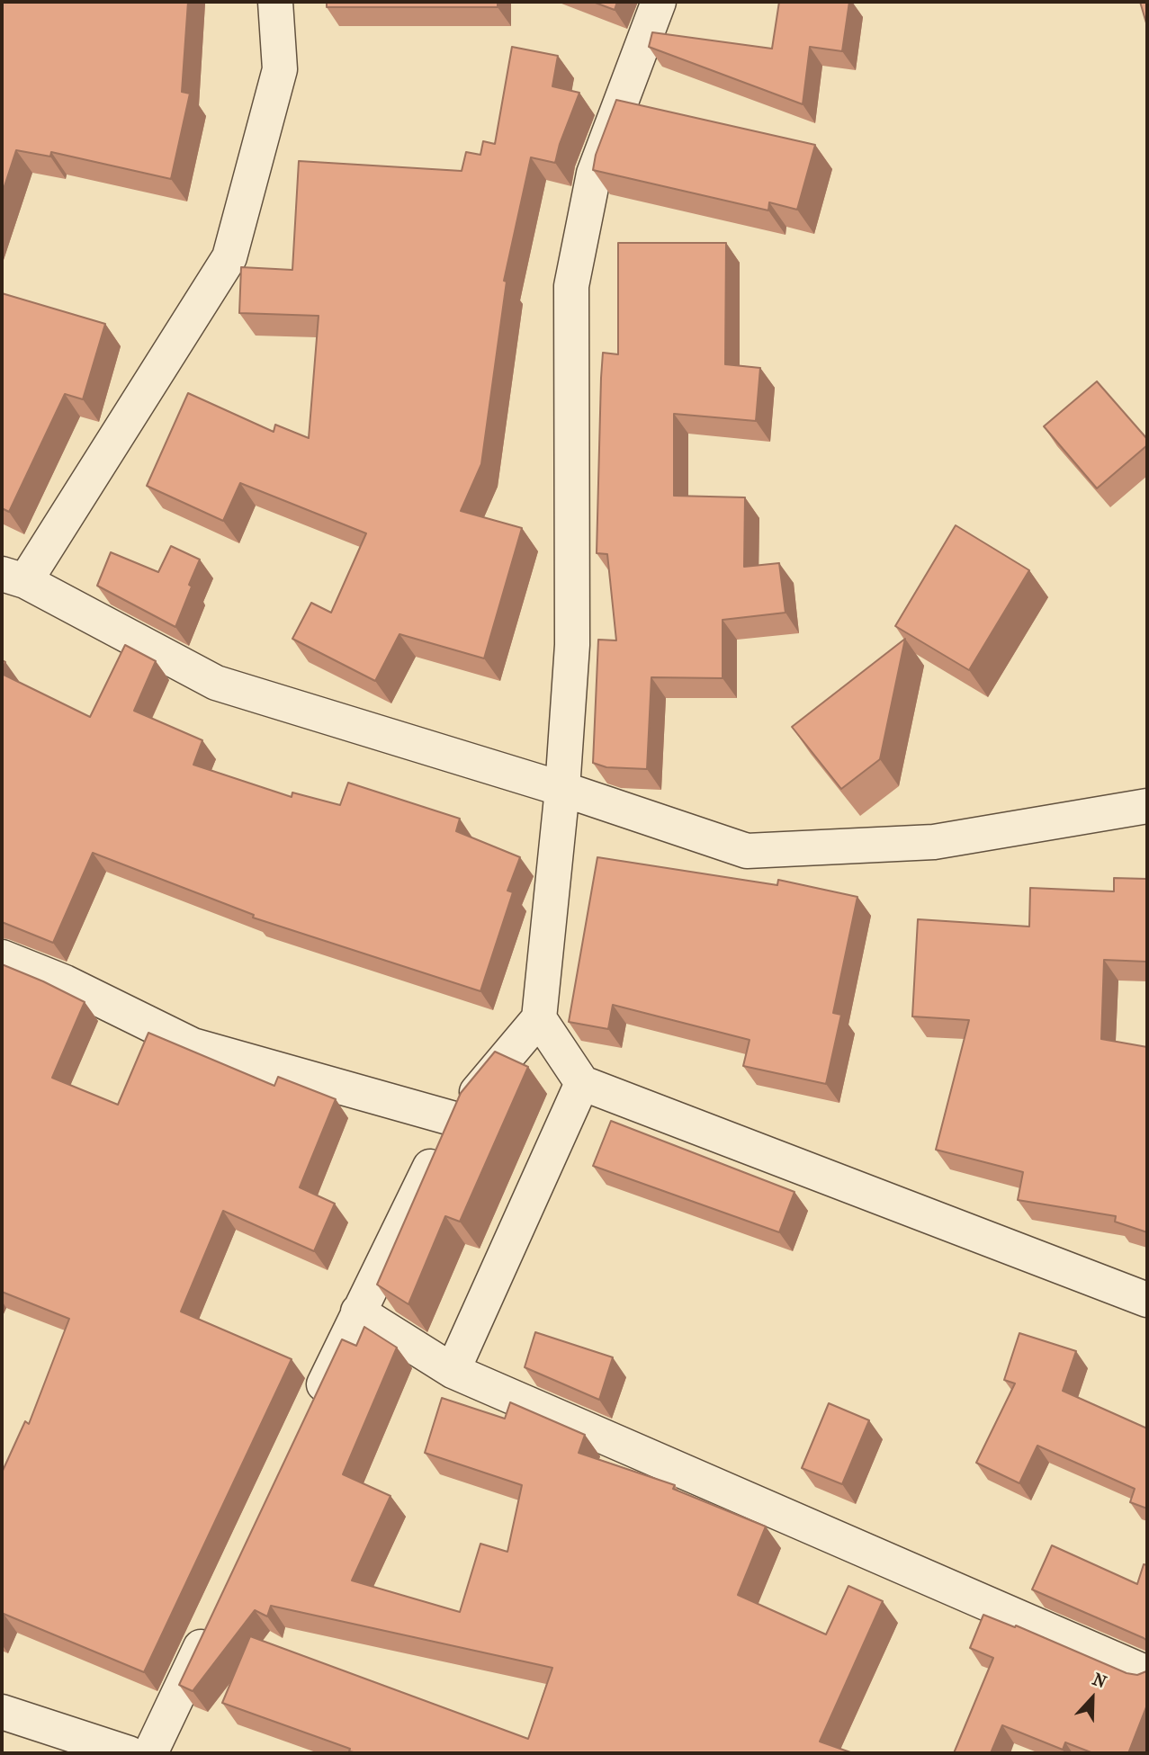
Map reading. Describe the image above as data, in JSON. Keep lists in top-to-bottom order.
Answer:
{
  "north": "top"
}
